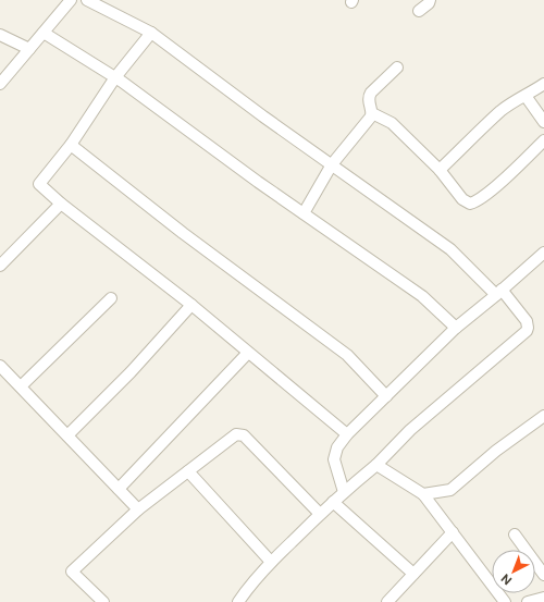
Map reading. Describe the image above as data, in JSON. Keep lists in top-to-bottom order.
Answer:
{
  "north": "bottom left"
}
